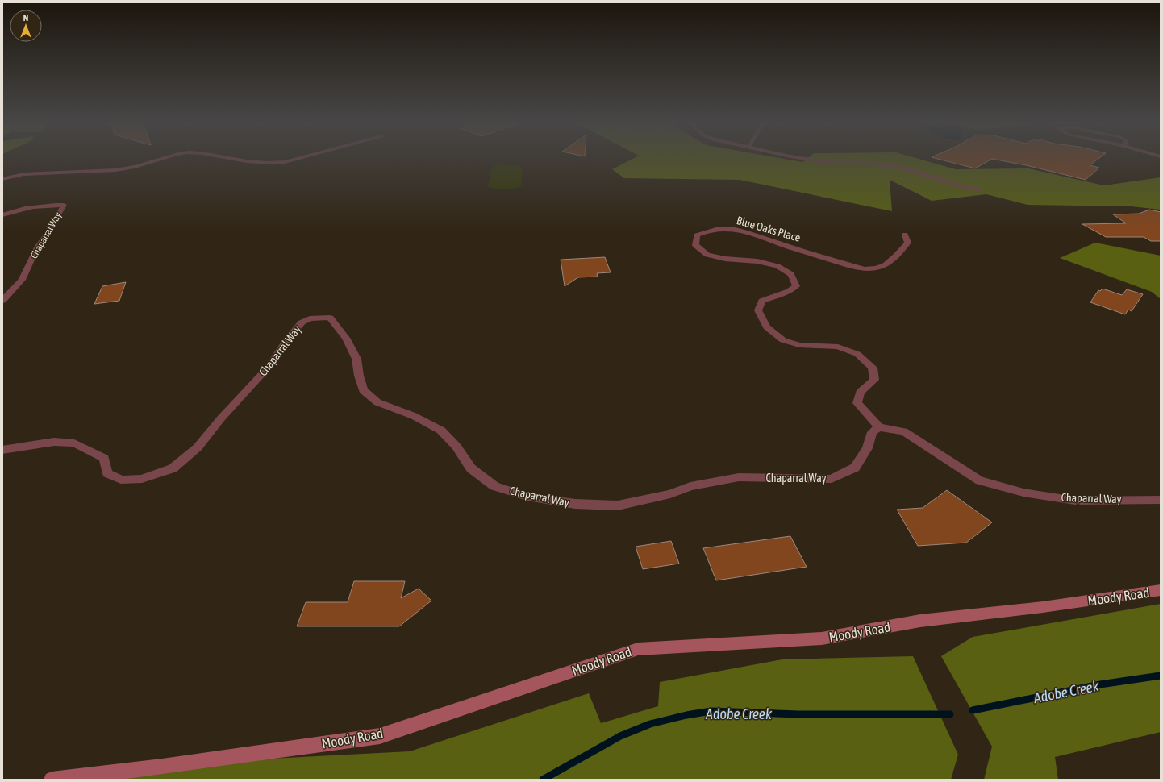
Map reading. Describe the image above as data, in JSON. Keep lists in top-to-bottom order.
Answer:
{
  "streets": {
    "street": ["Blue Oaks Place", "Chaparral Way", "Moody Road"]
  },
  "crossings": [
    ["Blue Oaks Place", "Chaparral Way"]
  ],
  "water": ["Adobe Creek"],
  "north": "top"
}
